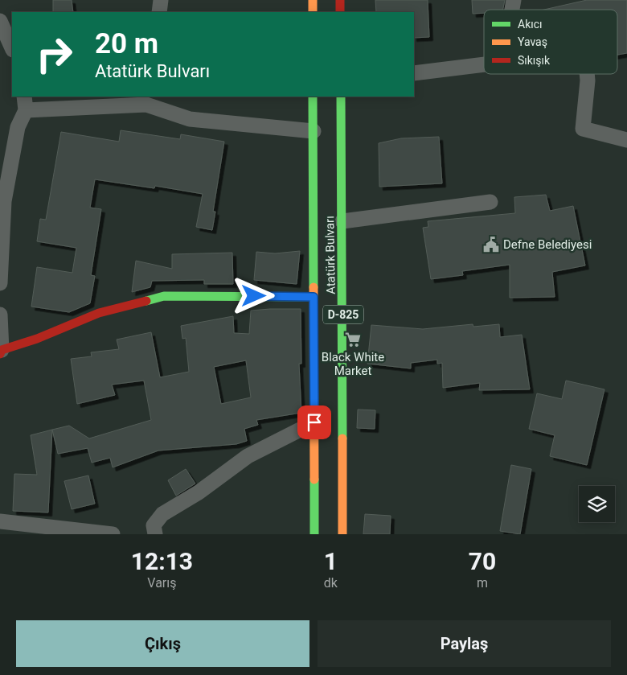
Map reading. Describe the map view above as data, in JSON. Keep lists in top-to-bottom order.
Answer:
{
  "streets": {
    "main road": ["Atatürk Bulvarı", "D-825"]
  },
  "places": {
    "public building": ["Defne Belediyesi"],
    "supermarket": ["Black White Market"]
  },
  "legend": ["Akıcı", "Yavaş", "Sıkışık"],
  "page": {
    "turn": ["20 m", "Atatürk Bulvarı"],
    "eta": [
      "12:13",
      "Varış",
      "1",
      "dk",
      "70",
      "m"
    ],
    "buttons": ["Çıkış", "Paylaş"]
  }
}
